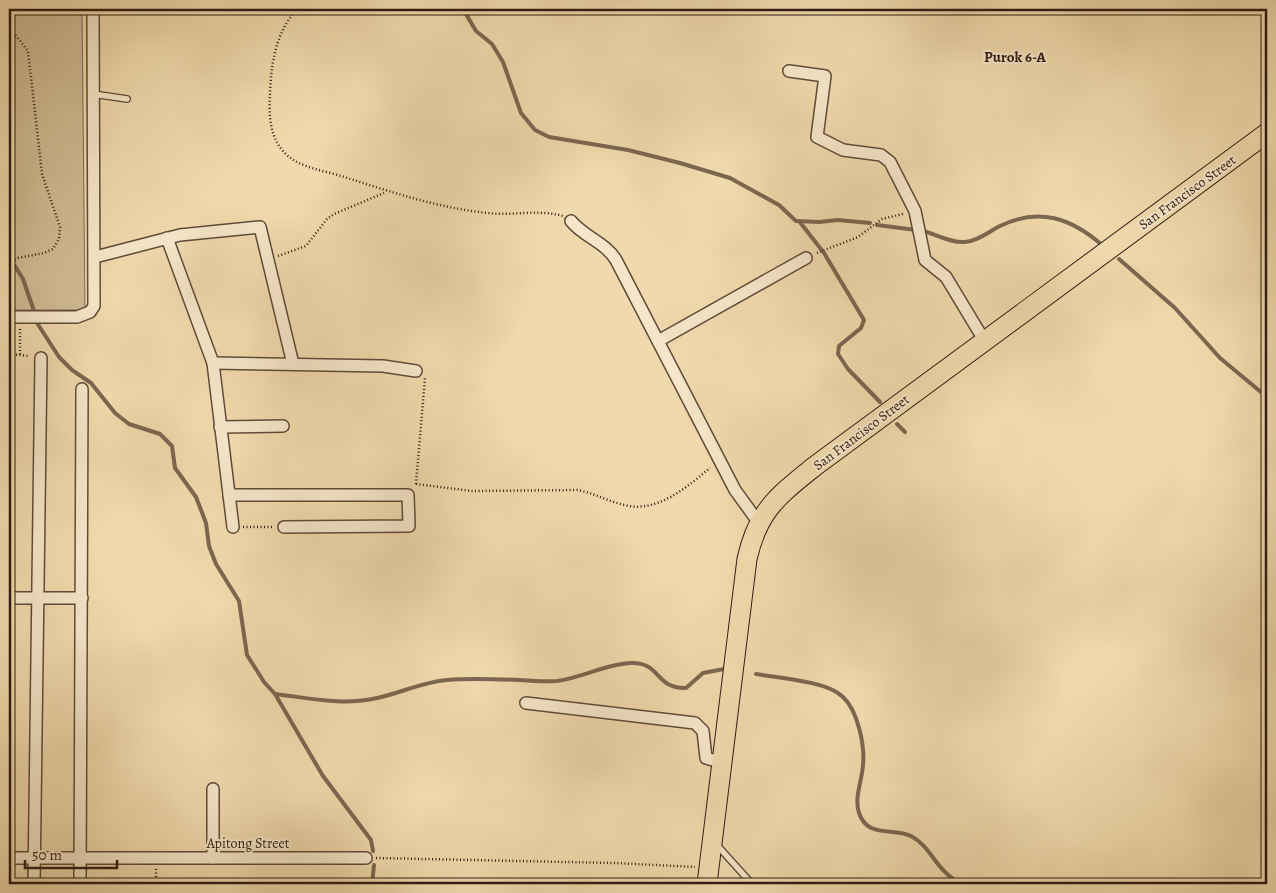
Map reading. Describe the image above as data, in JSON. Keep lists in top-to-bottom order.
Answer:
{
  "streets": {
    "main road": ["San Francisco Street"],
    "street": ["Apitong Street"]
  },
  "districts": ["Purok 6-A"],
  "scale_bar": "50 m"
}
